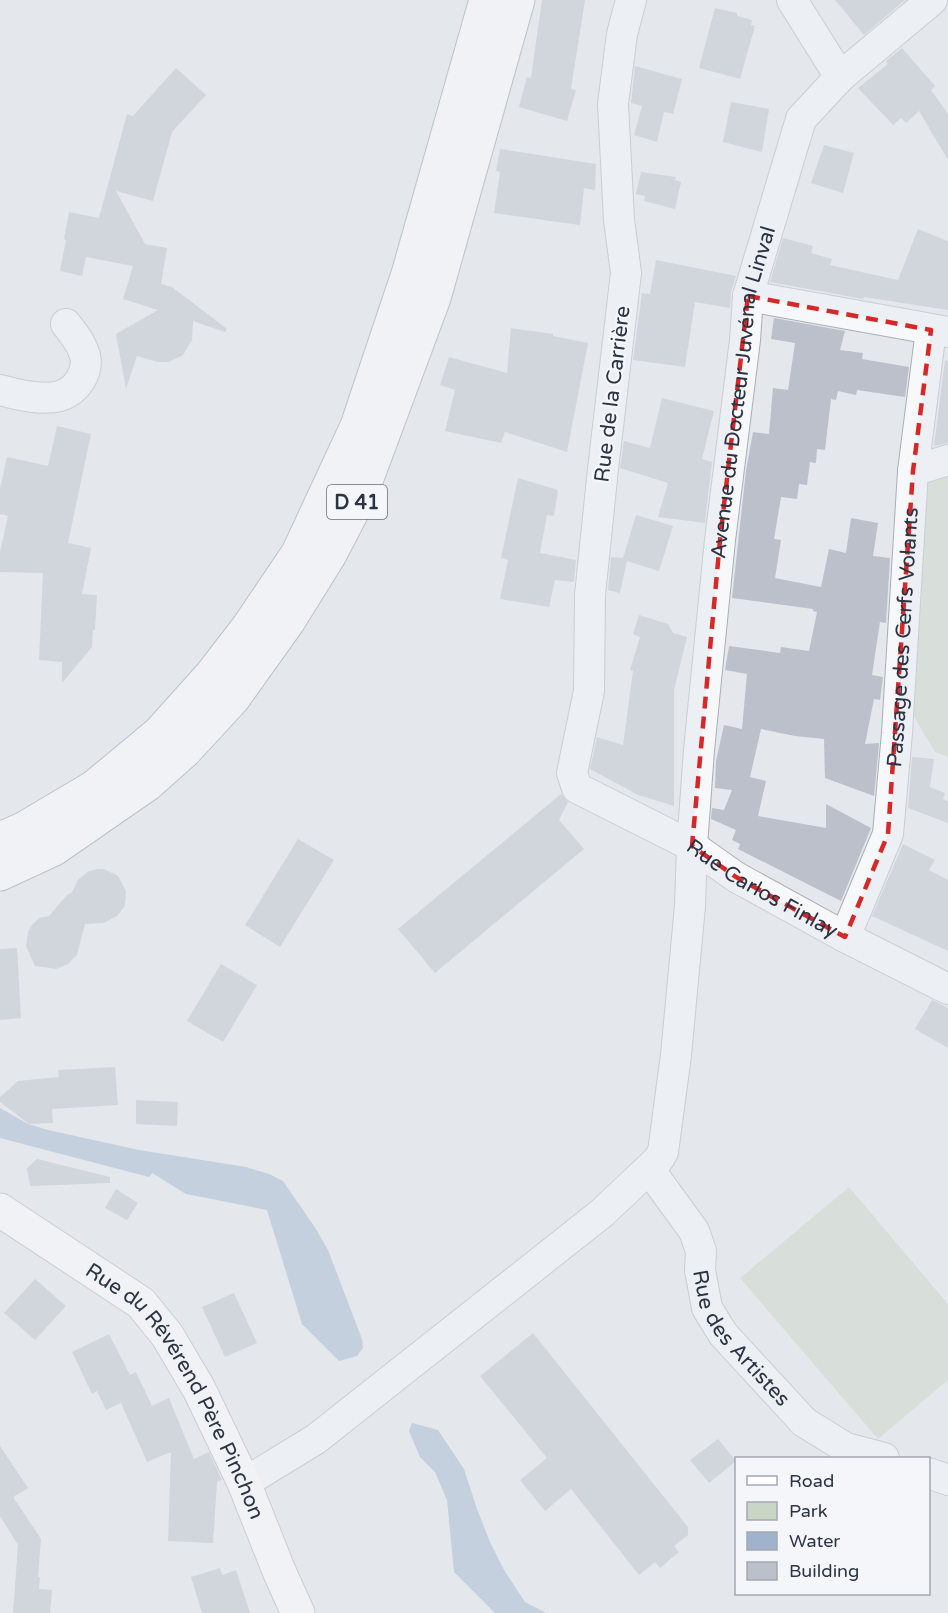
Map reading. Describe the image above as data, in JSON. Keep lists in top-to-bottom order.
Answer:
{
  "streets": {
    "main road": ["D 41", "Rue du Révérend Père Pinchon"],
    "street": [
      "Avenue du Docteur Juvénal Linval",
      "Rue de la Carrière",
      "Passage des Cerfs Volants",
      "Rue Carlos Finlay",
      "Rue des Artistes"
    ]
  },
  "crossings": [
    ["Avenue du Docteur Juvénal Linval", "Rue Carlos Finlay"],
    ["Avenue du Docteur Juvénal Linval", "Rue des Artistes"],
    ["Avenue du Docteur Juvénal Linval", "Rue du Révérend Père Pinchon"],
    ["Rue de la Carrière", "Rue Carlos Finlay"],
    ["Passage des Cerfs Volants", "Rue Carlos Finlay"]
  ],
  "legend": [
    "Road",
    "Park",
    "Water",
    "Building"
  ]
}
